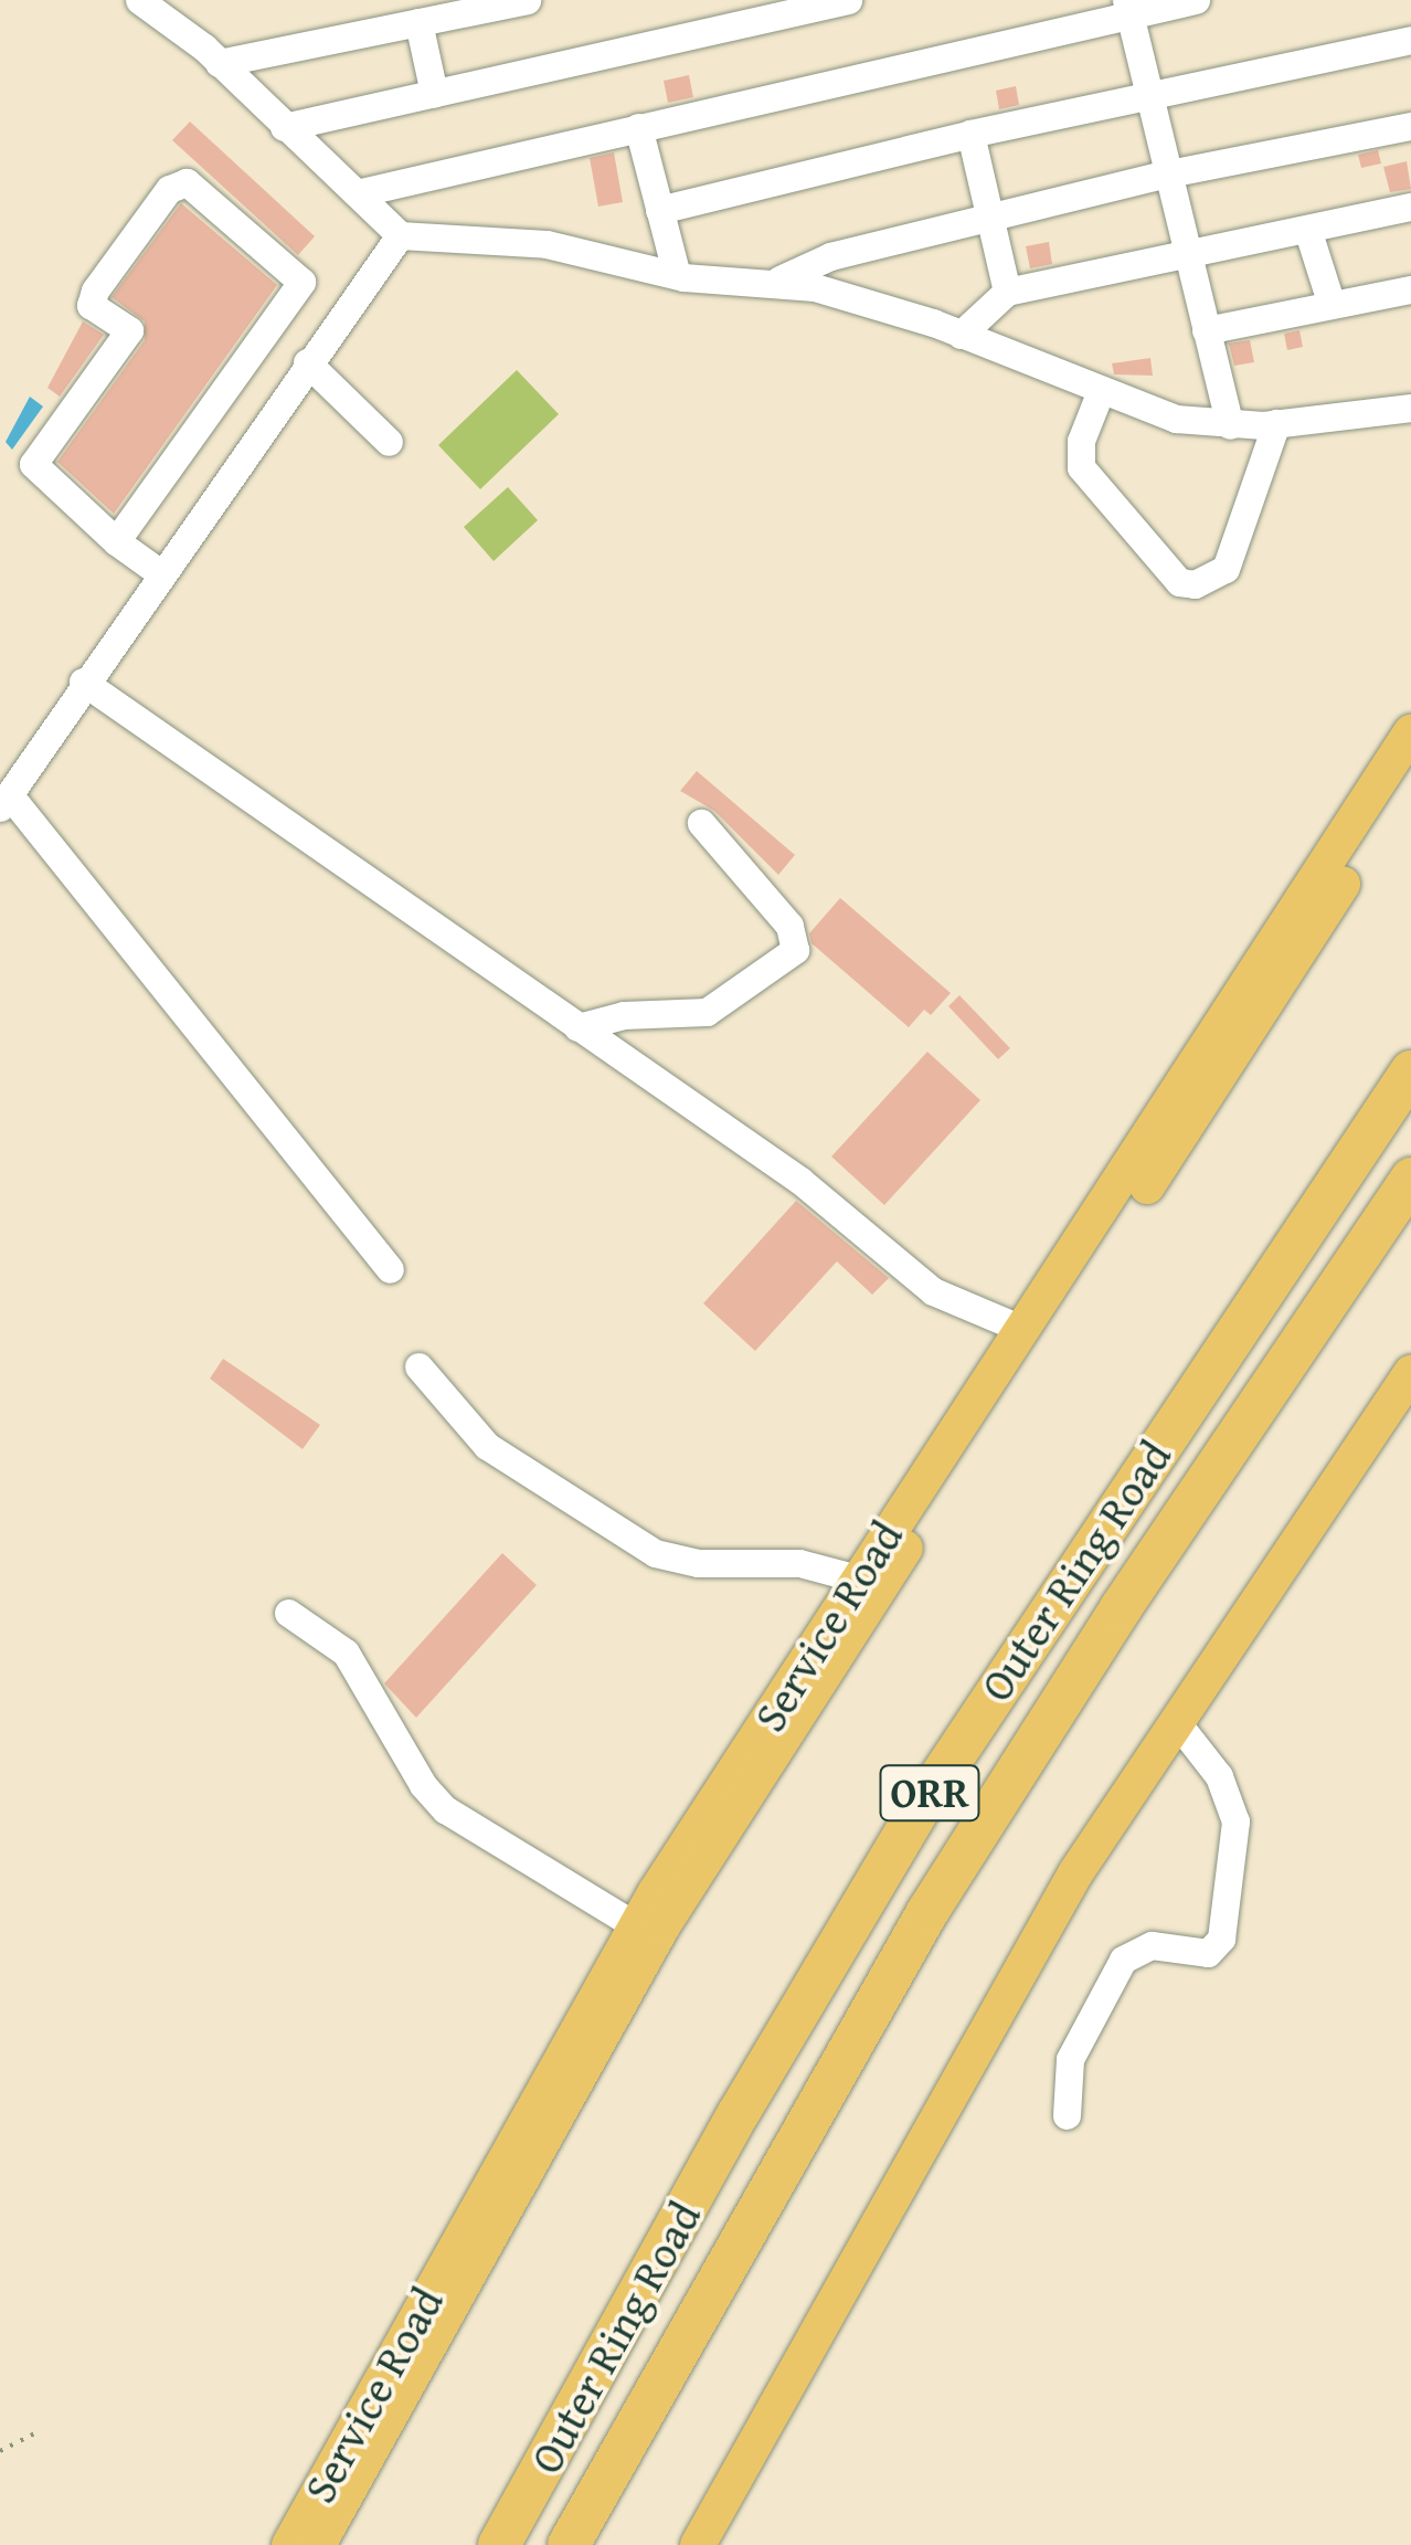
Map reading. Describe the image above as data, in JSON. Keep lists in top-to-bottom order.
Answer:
{
  "streets": {
    "highway": ["Outer Ring Road", "ORR"],
    "main road": ["Service Road"]
  }
}
